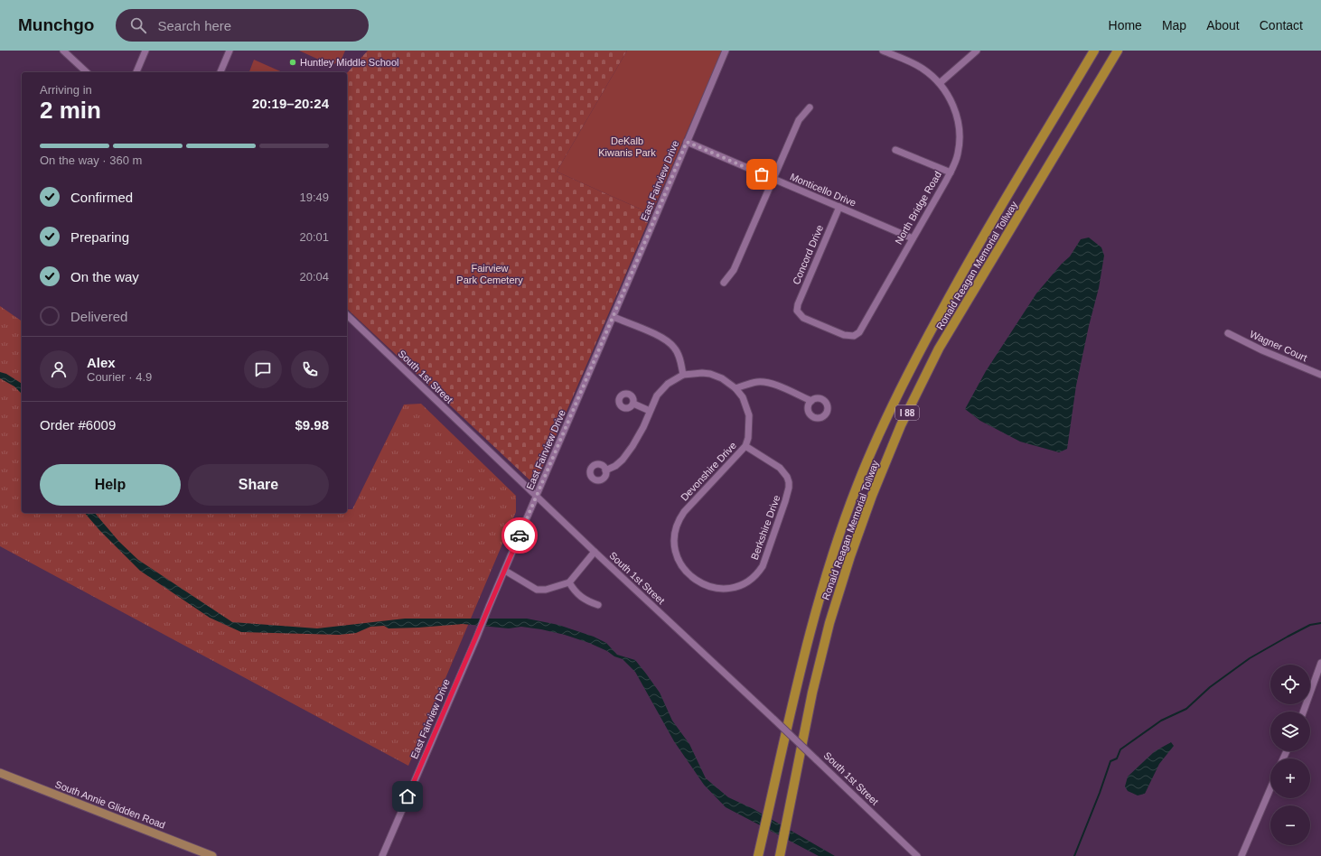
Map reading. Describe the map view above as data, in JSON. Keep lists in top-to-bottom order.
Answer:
{
  "streets": {
    "highway": ["Ronald Reagan Memorial Tollway", "I 88"],
    "main road": ["South Annie Glidden Road"],
    "street": [
      "East Fairview Drive",
      "Monticello Drive",
      "North Bridge Road",
      "Concord Drive",
      "Wagner Court",
      "South 1st Street",
      "Devonshire Drive",
      "Berkshire Drive"
    ]
  },
  "crossings": [
    ["East Fairview Drive", "Monticello Drive"],
    ["East Fairview Drive", "South 1st Street"],
    ["Monticello Drive", "North Bridge Road"],
    ["Monticello Drive", "Concord Drive"],
    ["North Bridge Road", "Concord Drive"],
    ["Devonshire Drive", "Berkshire Drive"]
  ],
  "parks": ["DeKalb Kiwanis Park", "Fairview Park Cemetery"],
  "places": ["Huntley Middle School"],
  "page": {
    "header": "Munchgo",
    "search": "Search here",
    "nav": [
      "Home",
      "Map",
      "About",
      "Contact"
    ],
    "heading": ["2 min", "Arriving in", "20:19–20:24"],
    "panel": [
      "Alex",
      "Courier · 4.9",
      "Order #6009",
      "$9.98"
    ],
    "bar": "On the way · 360 m",
    "list": [
      ["Confirmed", "19:49"],
      ["Preparing", "20:01"],
      ["On the way", "20:04"],
      "Delivered"
    ],
    "buttons": ["Help", "Share"],
    "map_buttons": ["+", "−"]
  }
}
